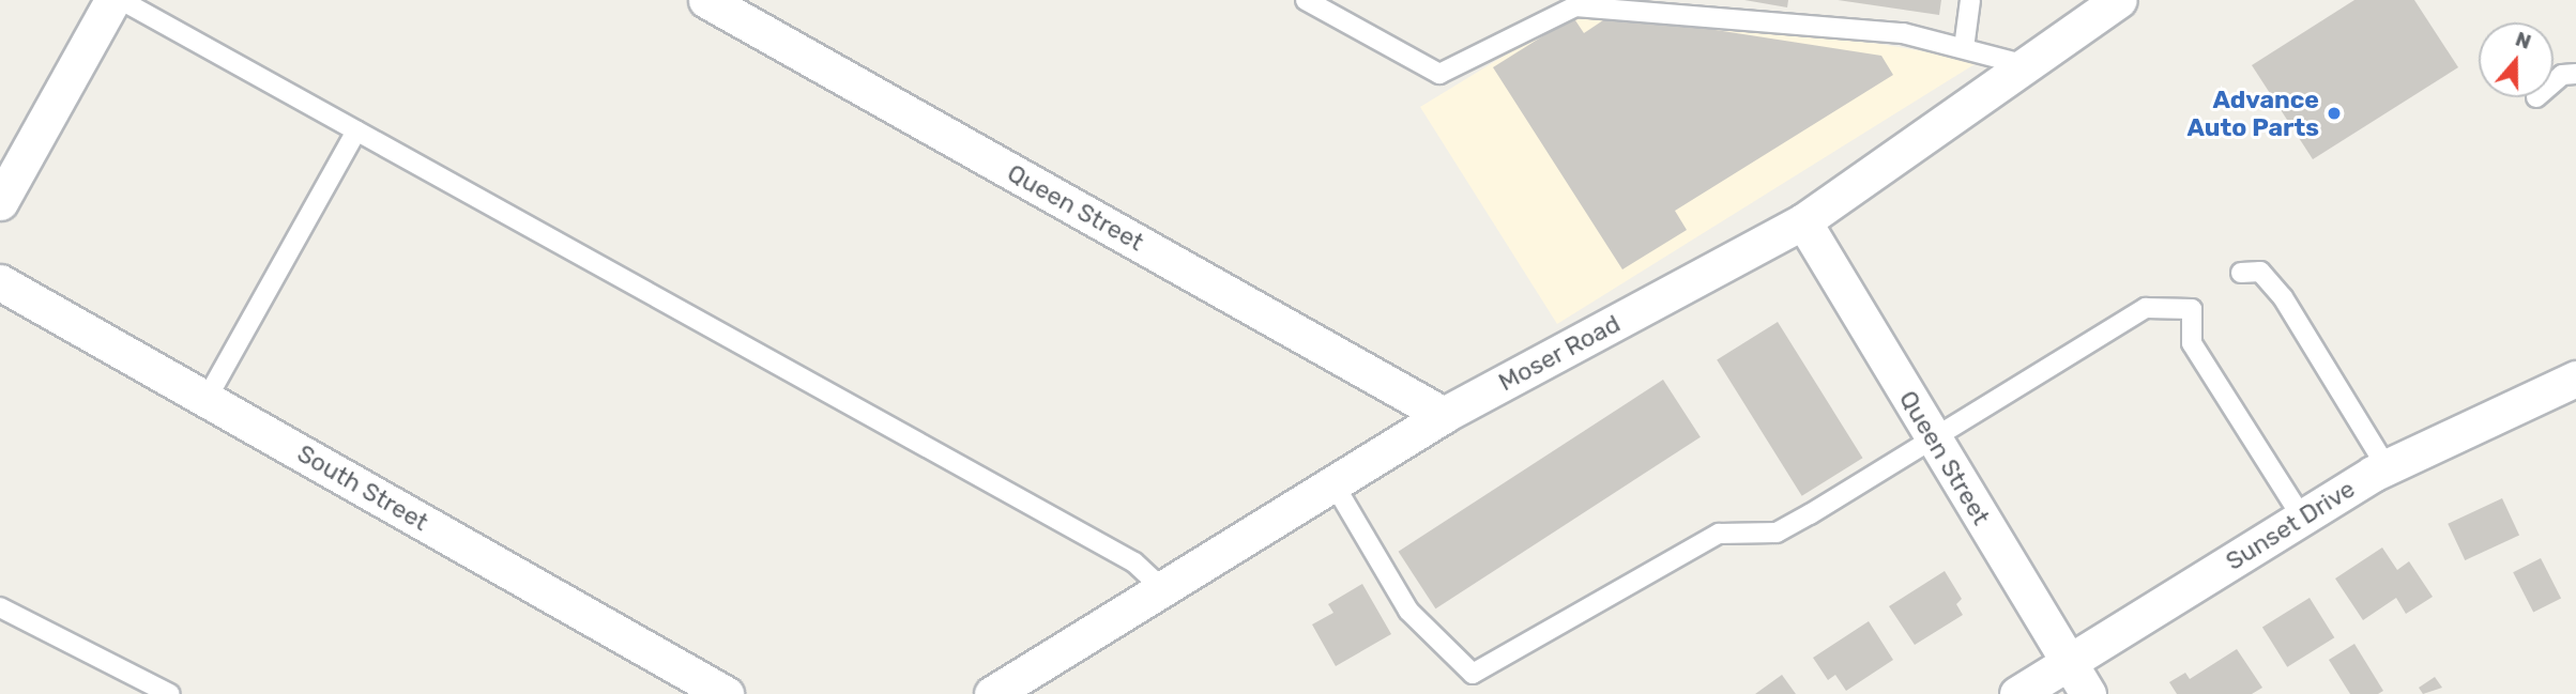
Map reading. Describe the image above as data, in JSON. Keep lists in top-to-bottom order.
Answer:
{
  "streets": {
    "street": [
      "Queen Street",
      "Moser Road",
      "South Street",
      "Sunset Drive"
    ]
  },
  "crossings": [
    ["Queen Street", "Moser Road"],
    ["Queen Street", "Sunset Drive"]
  ],
  "places": ["Advance Auto Parts"],
  "north": "top"
}
